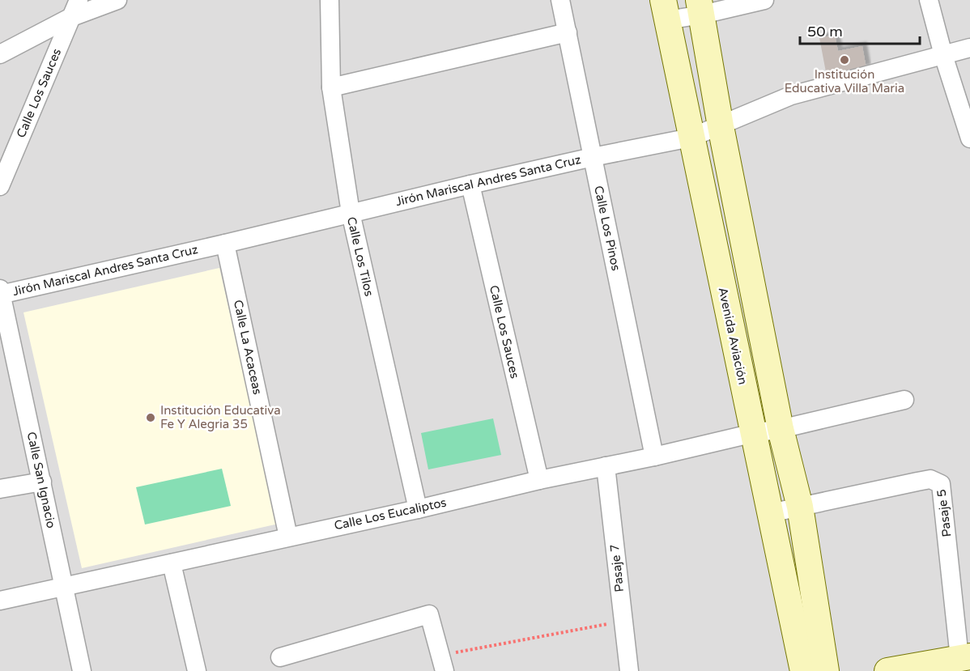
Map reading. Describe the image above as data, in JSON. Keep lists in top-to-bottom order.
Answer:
{
  "streets": {
    "street": [
      "Calle Los Sauces",
      "Jirón Mariscal Andres Santa Cruz",
      "Calle Los Pinos",
      "Calle Los Tilos",
      "Avenida Aviación",
      "Calle La Acaceas",
      "Calle San Ignacio",
      "Pasaje 5",
      "Calle Los Eucaliptos",
      "Pasaje 7"
    ]
  },
  "crossings": [
    ["Calle Los Sauces", "Jirón Mariscal Andres Santa Cruz"],
    ["Calle Los Sauces", "Calle Los Eucaliptos"],
    ["Jirón Mariscal Andres Santa Cruz", "Calle Los Pinos"],
    ["Jirón Mariscal Andres Santa Cruz", "Calle Los Tilos"],
    ["Jirón Mariscal Andres Santa Cruz", "Avenida Aviación"],
    ["Jirón Mariscal Andres Santa Cruz", "Calle La Acaceas"],
    ["Jirón Mariscal Andres Santa Cruz", "Calle San Ignacio"],
    ["Calle Los Pinos", "Calle Los Eucaliptos"],
    ["Calle Los Tilos", "Calle Los Eucaliptos"],
    ["Avenida Aviación", "Pasaje 5"],
    ["Avenida Aviación", "Calle Los Eucaliptos"],
    ["Calle La Acaceas", "Calle Los Eucaliptos"],
    ["Calle San Ignacio", "Calle Los Eucaliptos"],
    ["Calle Los Eucaliptos", "Pasaje 7"]
  ],
  "places": ["Institución Educativa Villa Maria", "Institución Educativa Fe Y Alegria 35"],
  "scale_bar": "50 m"
}
